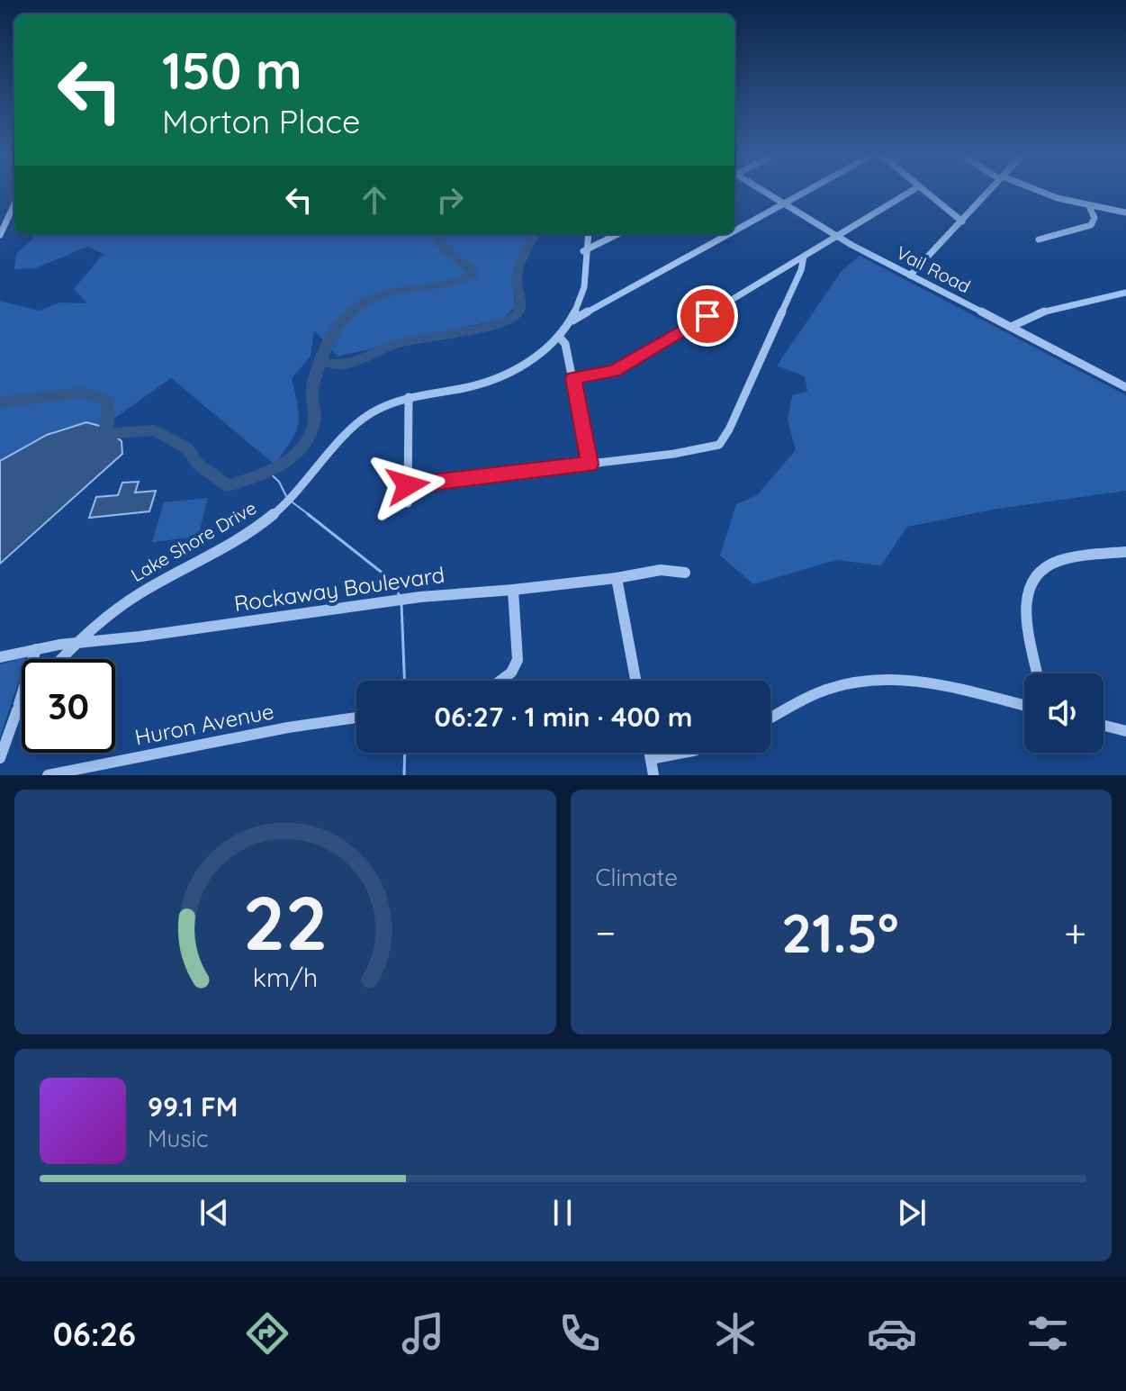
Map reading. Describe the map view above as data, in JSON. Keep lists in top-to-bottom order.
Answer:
{
  "streets": {
    "street": [
      "Vail Road",
      "Lake Shore Drive",
      "Rockaway Boulevard",
      "Huron Avenue"
    ]
  },
  "crossings": [
    ["Lake Shore Drive", "Rockaway Boulevard"]
  ],
  "page": {
    "turn": ["150 m", "Morton Place"],
    "limit": "30",
    "trip": "06:27 · 1 min · 400 m",
    "tile": "Climate",
    "heat": ["−", "21.5°", "+"],
    "song": ["99.1 FM", "Music"],
    "tabs": "06:26",
    "gauge": ["22", "km/h"]
  }
}
